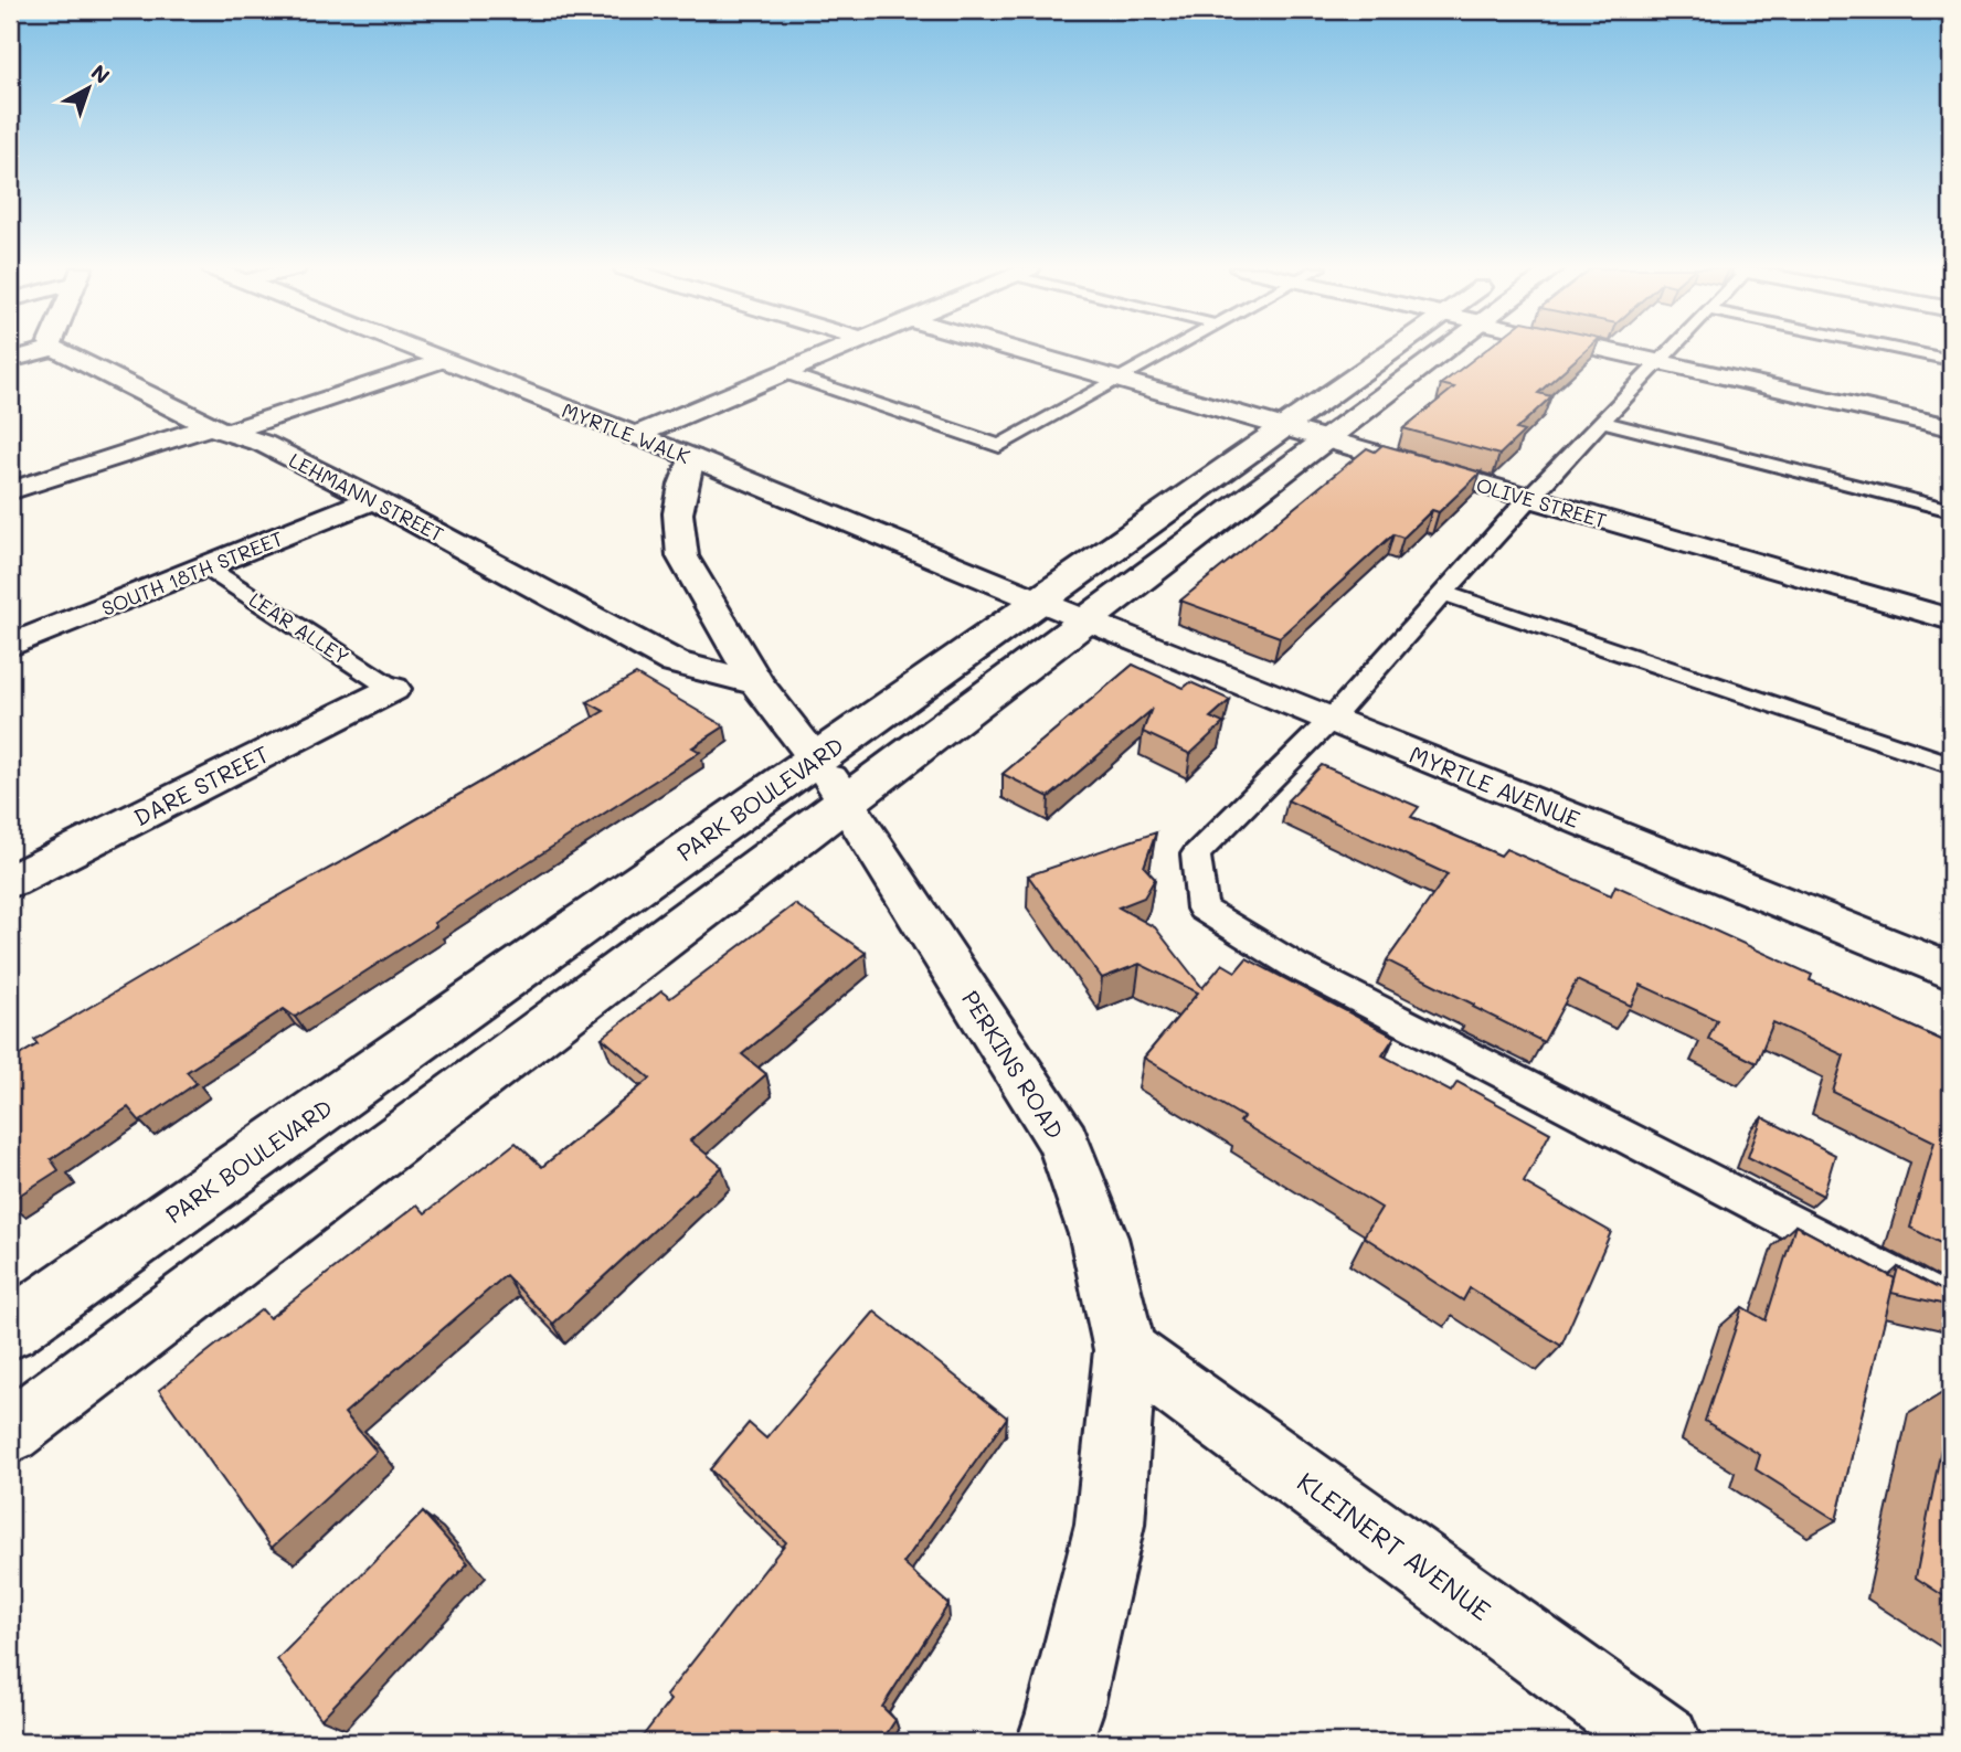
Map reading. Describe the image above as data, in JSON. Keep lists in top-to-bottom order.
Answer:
{
  "streets": {
    "street": [
      "MYRTLE WALK",
      "LEHMANN STREET",
      "OLIVE STREET",
      "SOUTH 18TH STREET",
      "DARE STREET",
      "MYRTLE AVENUE",
      "PARK BOULEVARD",
      "PERKINS ROAD",
      "KLEINERT AVENUE"
    ],
    "lane": ["LEAR ALLEY"]
  },
  "crossings": [
    ["MYRTLE WALK", "MYRTLE AVENUE"],
    ["MYRTLE WALK", "PARK BOULEVARD"],
    ["MYRTLE WALK", "PERKINS ROAD"],
    ["LEHMANN STREET", "SOUTH 18TH STREET"],
    ["LEHMANN STREET", "PERKINS ROAD"],
    ["OLIVE STREET", "PARK BOULEVARD"],
    ["SOUTH 18TH STREET", "LEAR ALLEY"],
    ["LEAR ALLEY", "DARE STREET"],
    ["MYRTLE AVENUE", "PARK BOULEVARD"],
    ["PARK BOULEVARD", "PERKINS ROAD"],
    ["PERKINS ROAD", "KLEINERT AVENUE"]
  ],
  "north": "top right"
}
